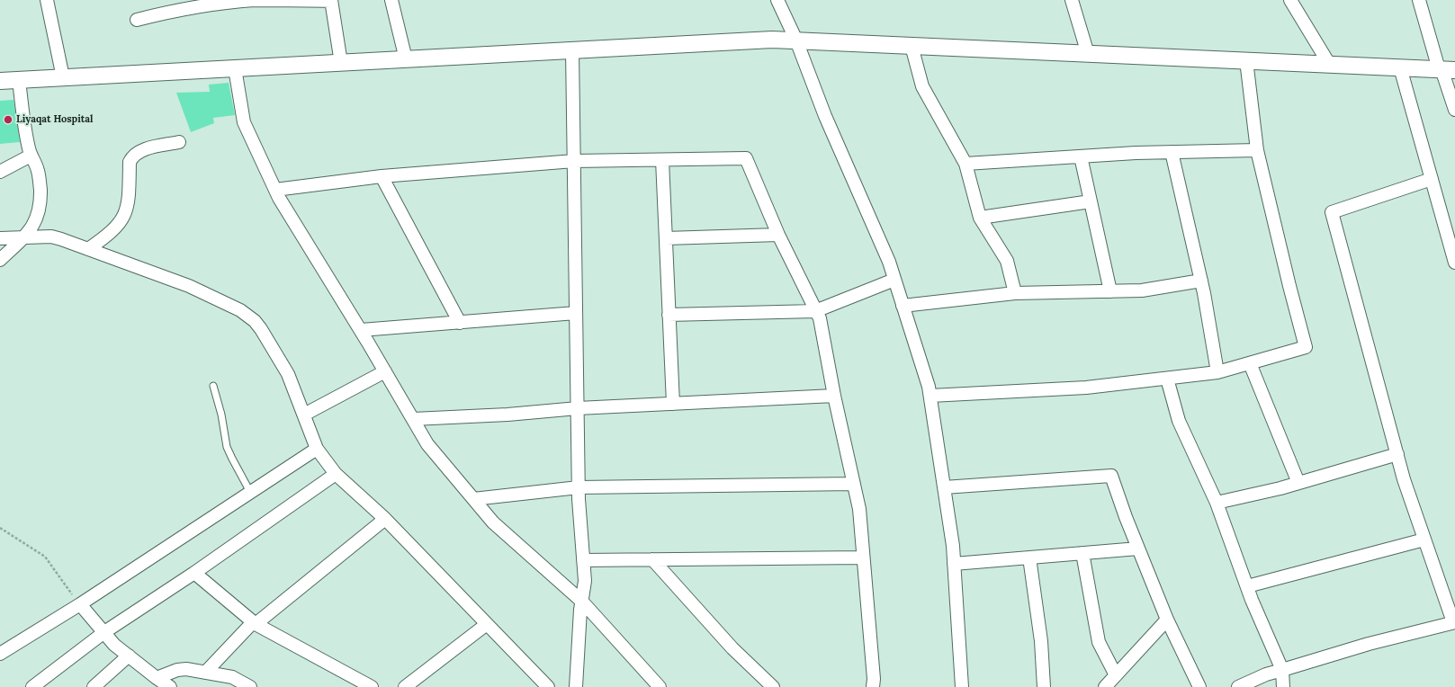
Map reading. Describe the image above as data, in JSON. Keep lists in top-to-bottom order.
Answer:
{
  "places": ["Liyaqat Hospital"]
}
